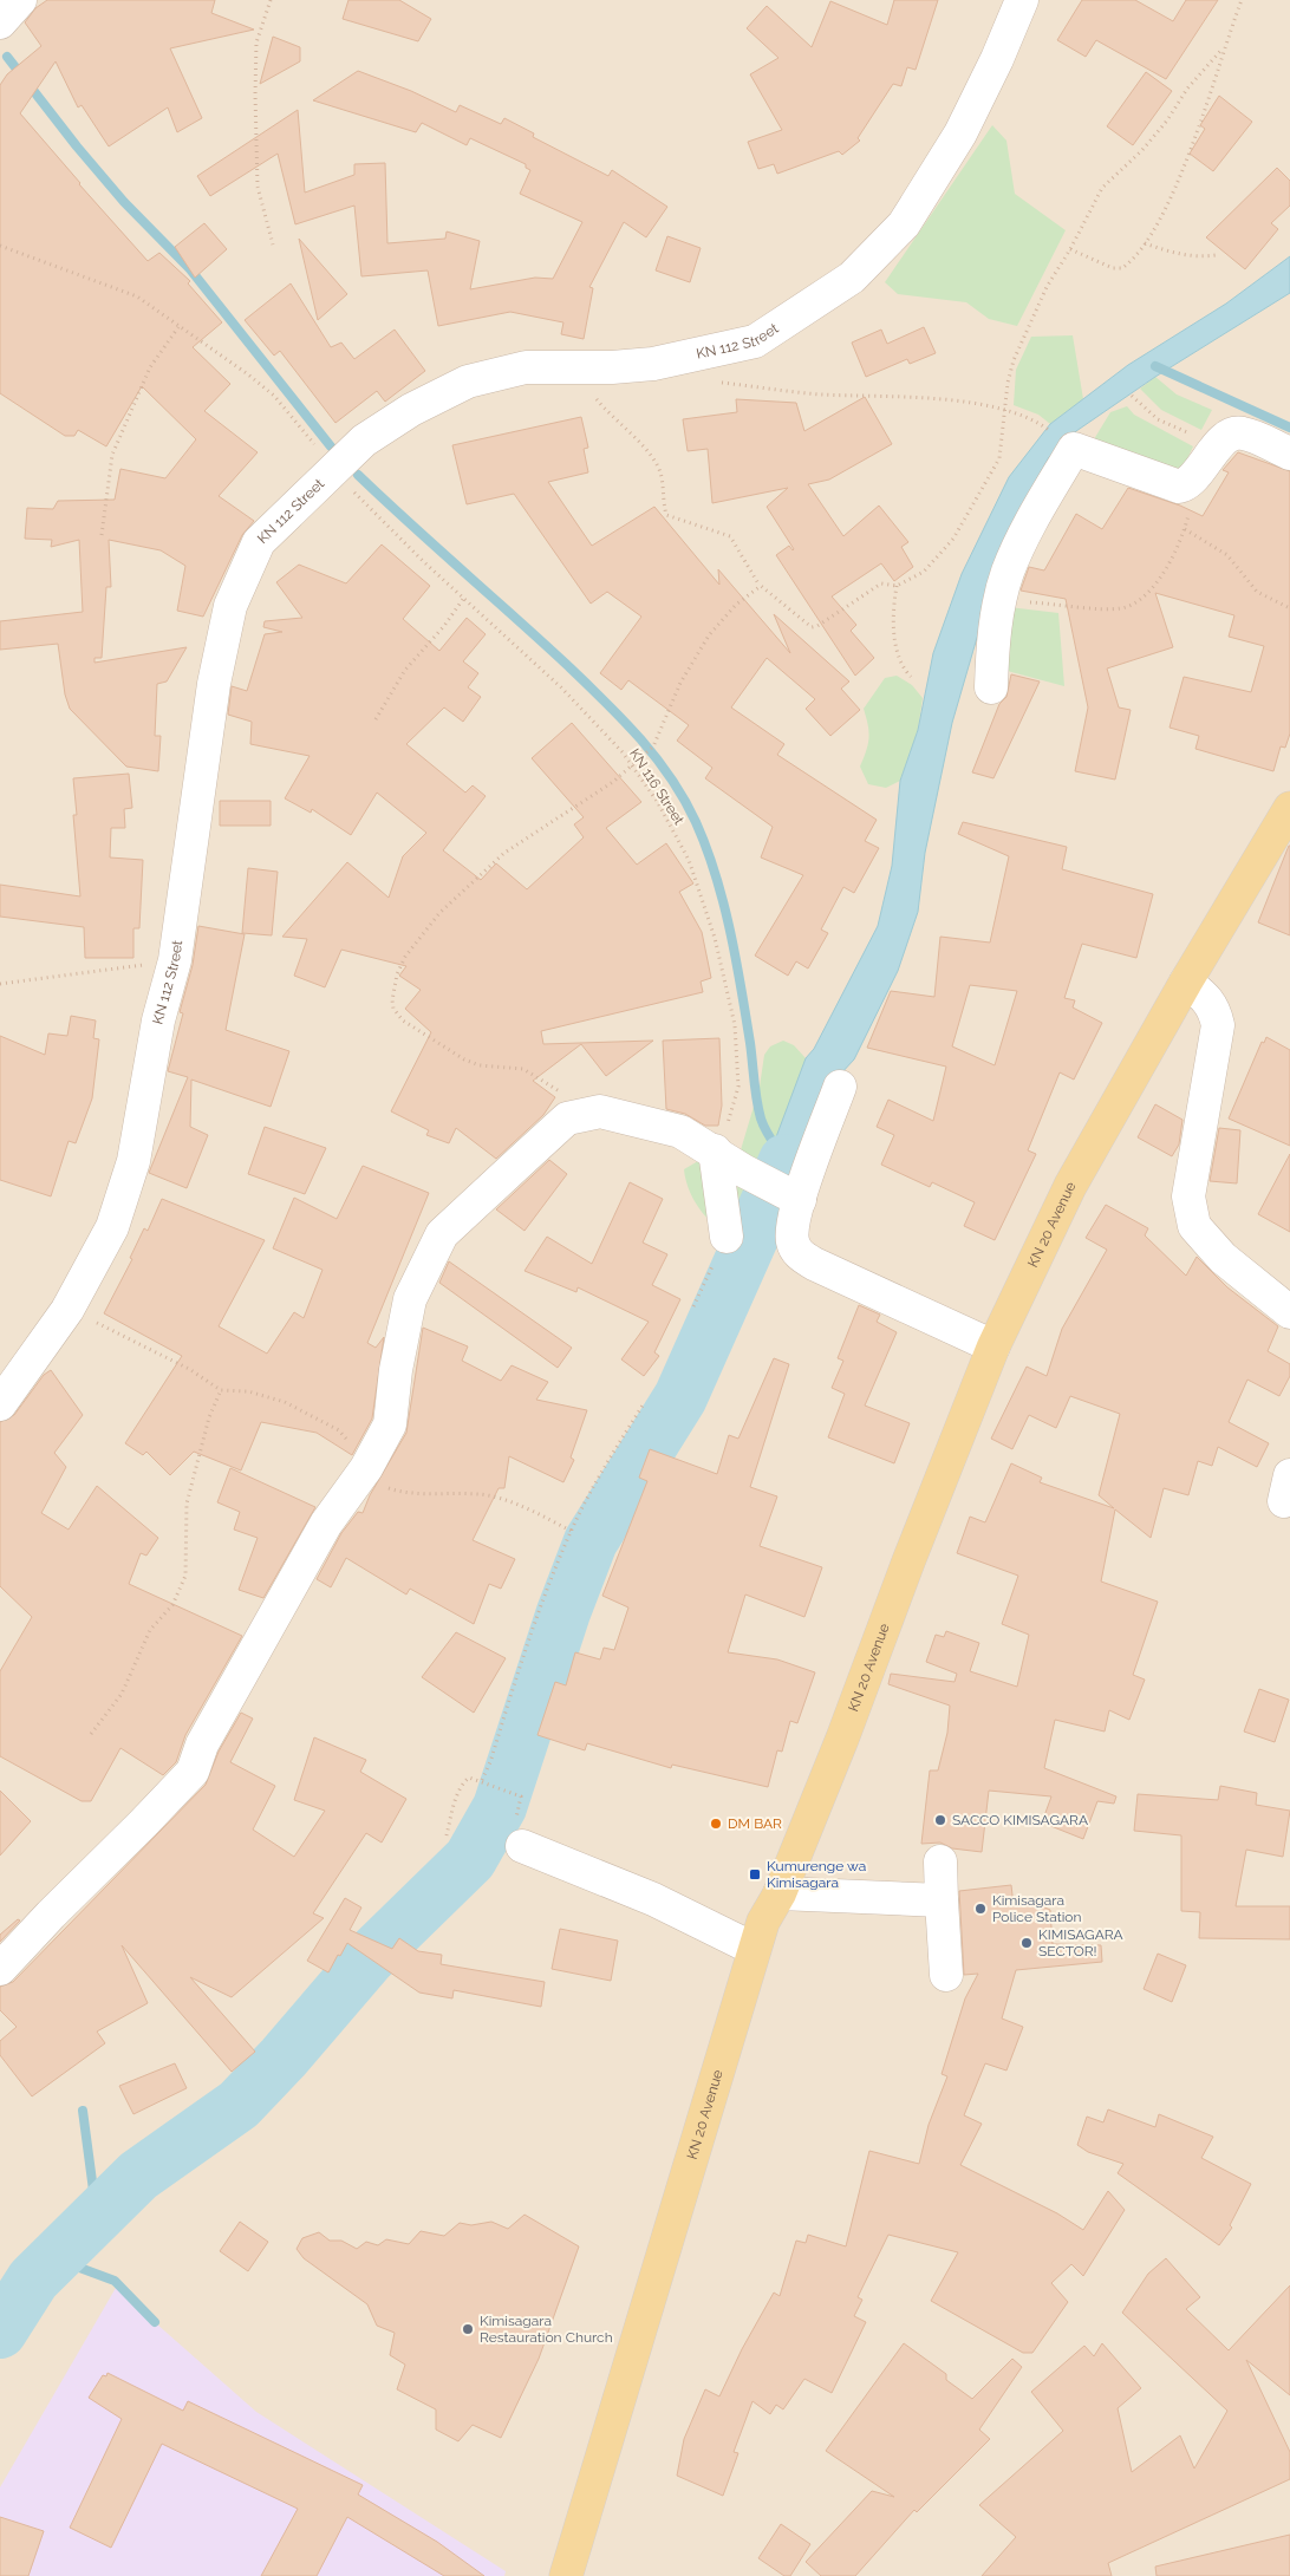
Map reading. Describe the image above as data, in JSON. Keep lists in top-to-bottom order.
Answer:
{
  "streets": {
    "main road": ["KN 20 Avenue"],
    "street": ["KN 112 Street"],
    "path": ["KN 116 Street"]
  },
  "crossings": [
    ["KN 112 Street", "KN 116 Street"]
  ],
  "places": {
    "other": [
      "SACCO KIMISAGARA",
      "DM BAR",
      "Kimisagara Police Station",
      "KIMISAGARA SECTOR!",
      "Kimisagara Restauration Church"
    ],
    "transit": ["Kumurenge wa Kimisagara"]
  }
}
